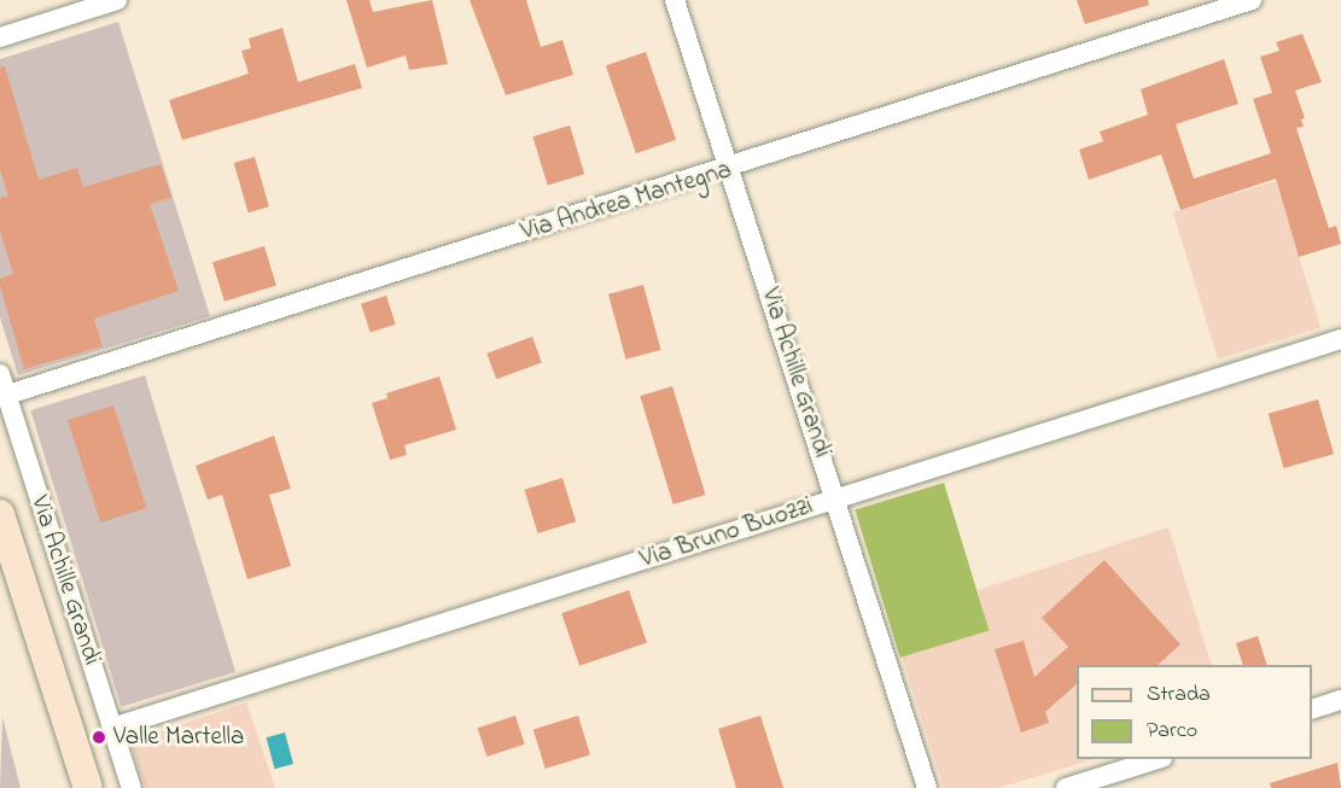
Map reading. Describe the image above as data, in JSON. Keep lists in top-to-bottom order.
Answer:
{
  "streets": {
    "street": ["Via Andrea Mantegna", "Via Achille Grandi", "Via Bruno Buozzi"]
  },
  "crossings": [
    ["Via Andrea Mantegna", "Via Achille Grandi"],
    ["Via Achille Grandi", "Via Bruno Buozzi"]
  ],
  "places": ["Valle Martella"],
  "legend": ["Strada", "Parco"]
}
